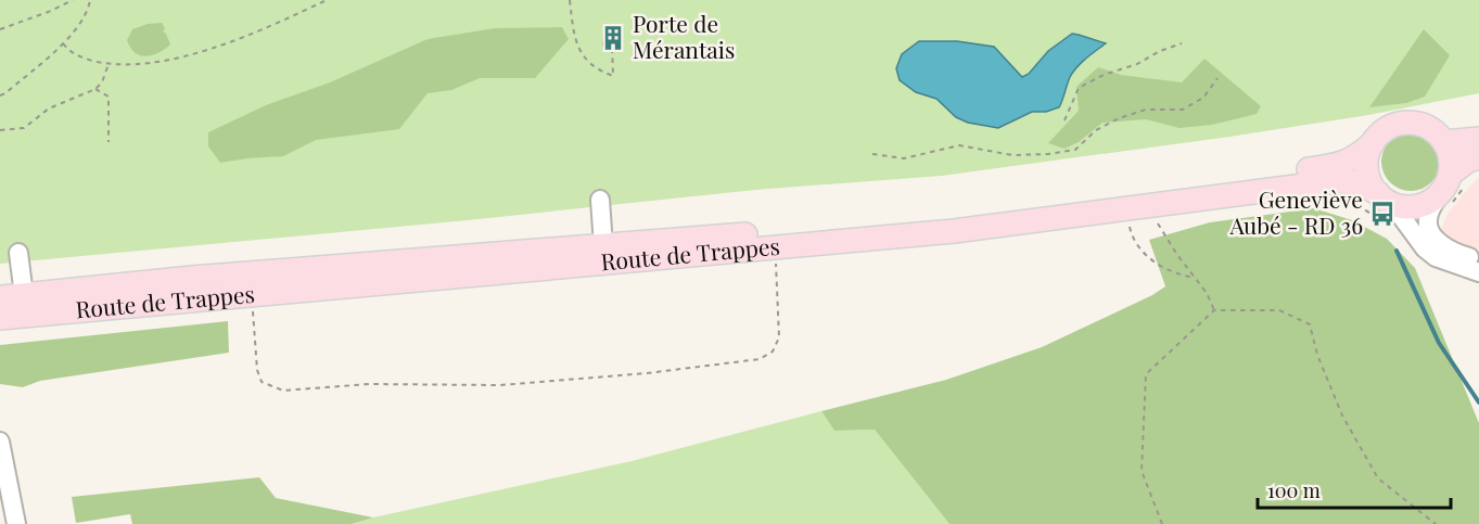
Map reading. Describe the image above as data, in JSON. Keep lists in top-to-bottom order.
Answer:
{
  "streets": {
    "main road": ["Route de Trappes"]
  },
  "places": {
    "building": ["Porte de Mérantais"],
    "bus stop": ["Geneviève Aubé - RD 36"]
  },
  "scale_bar": "100 m"
}
